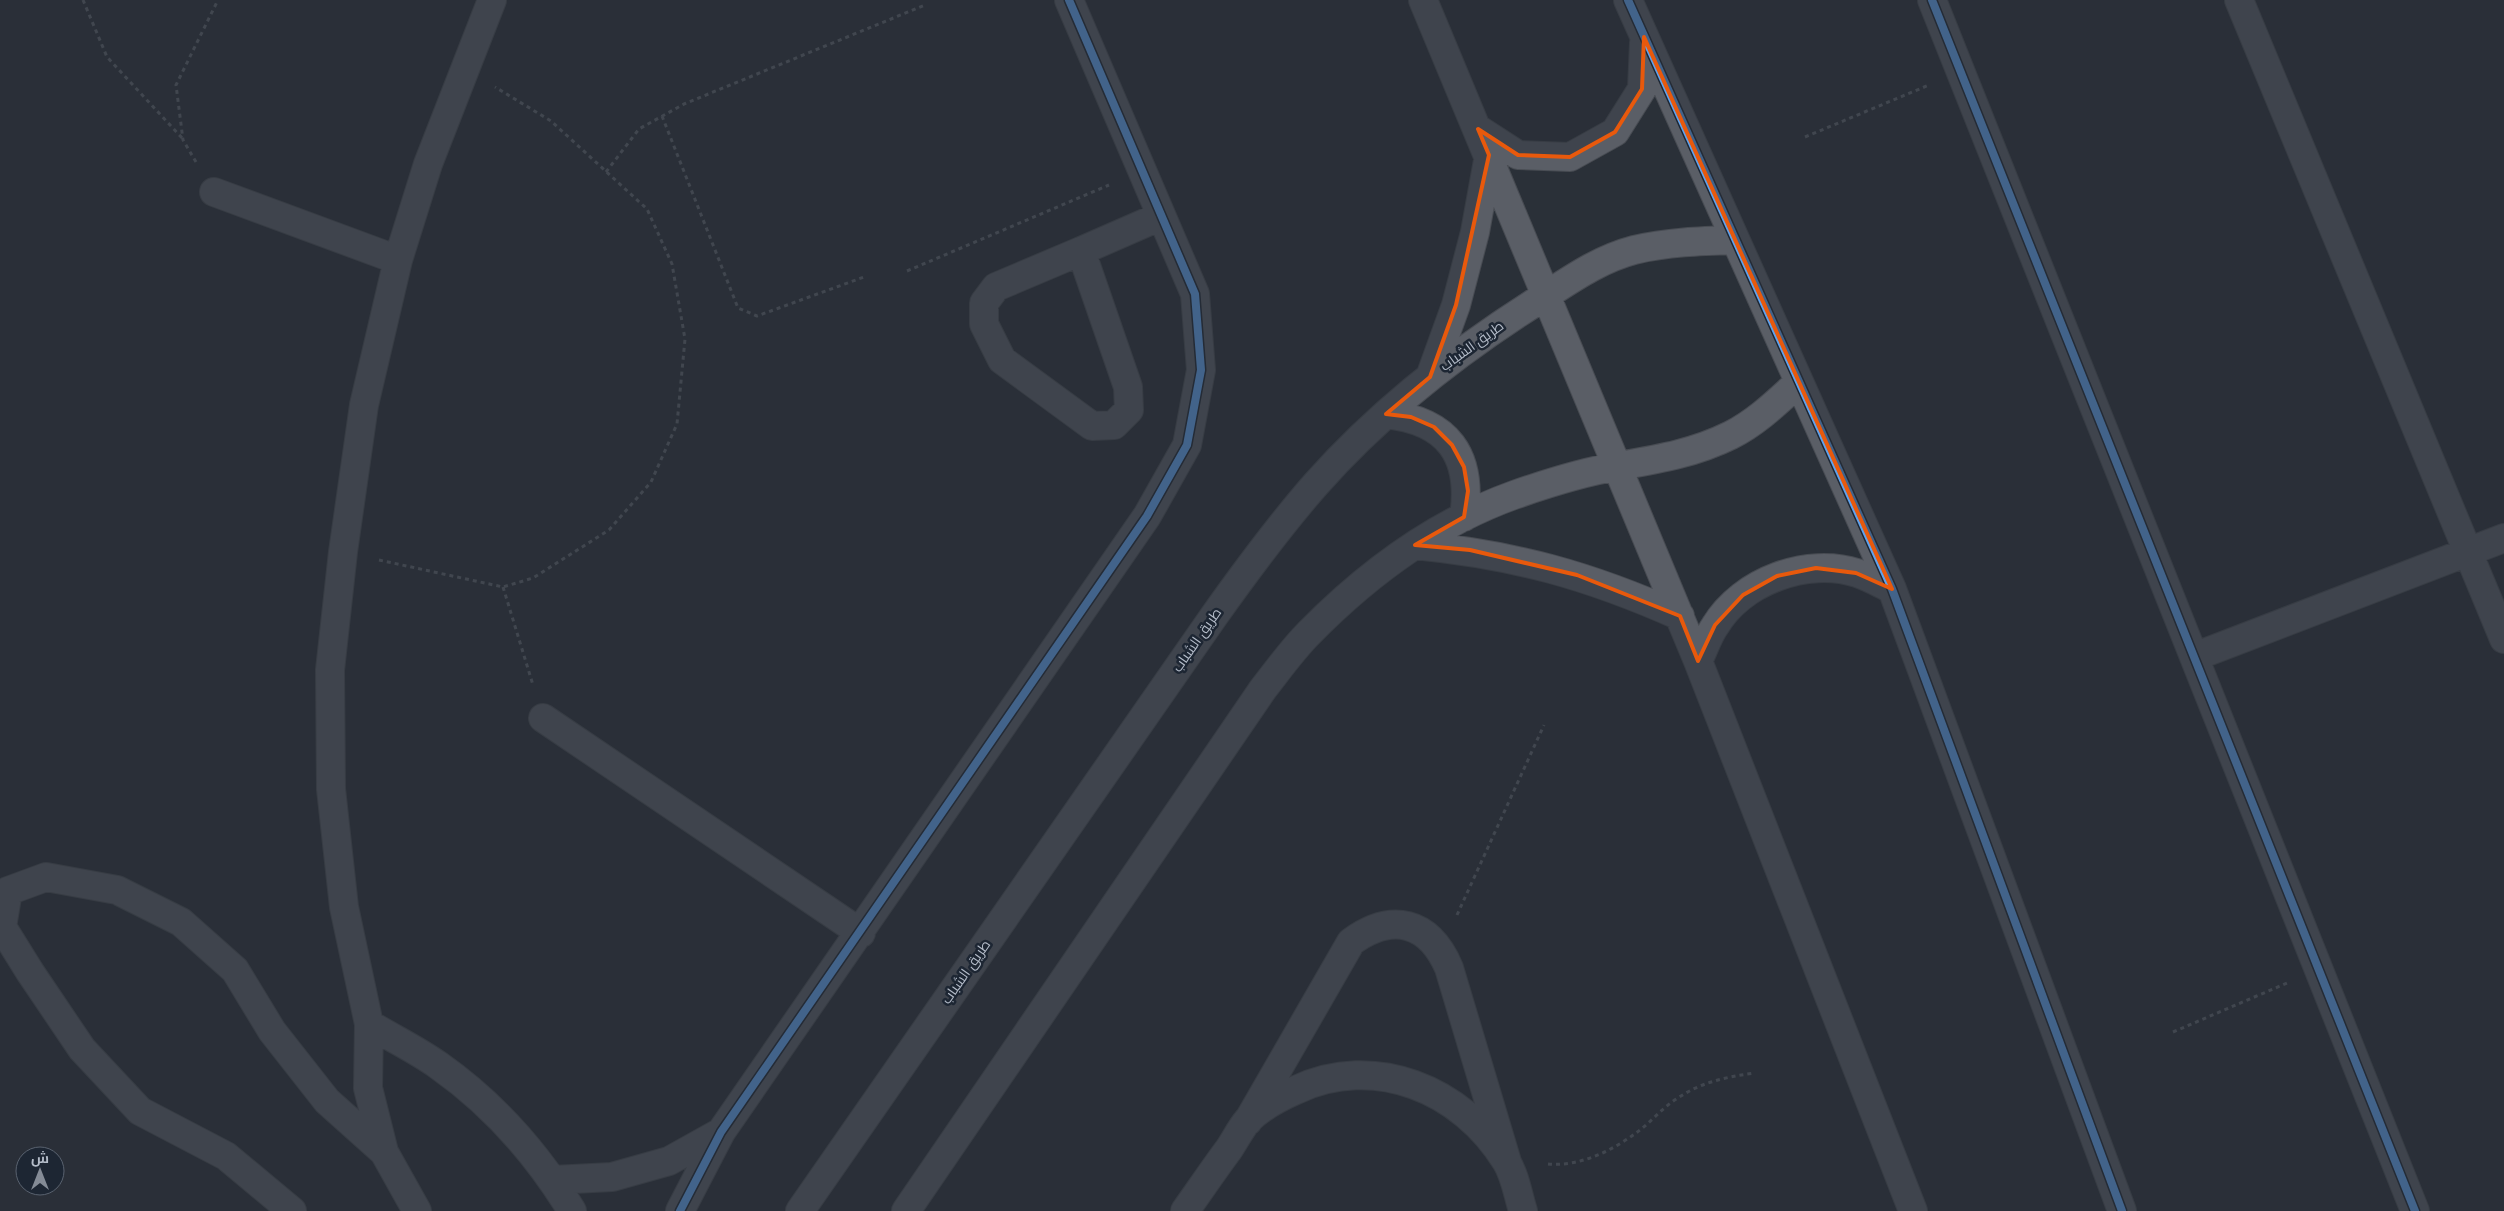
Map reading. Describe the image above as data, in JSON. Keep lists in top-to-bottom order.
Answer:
{
  "streets": {
    "street": ["طريق الشباب"]
  },
  "north": "top"
}
